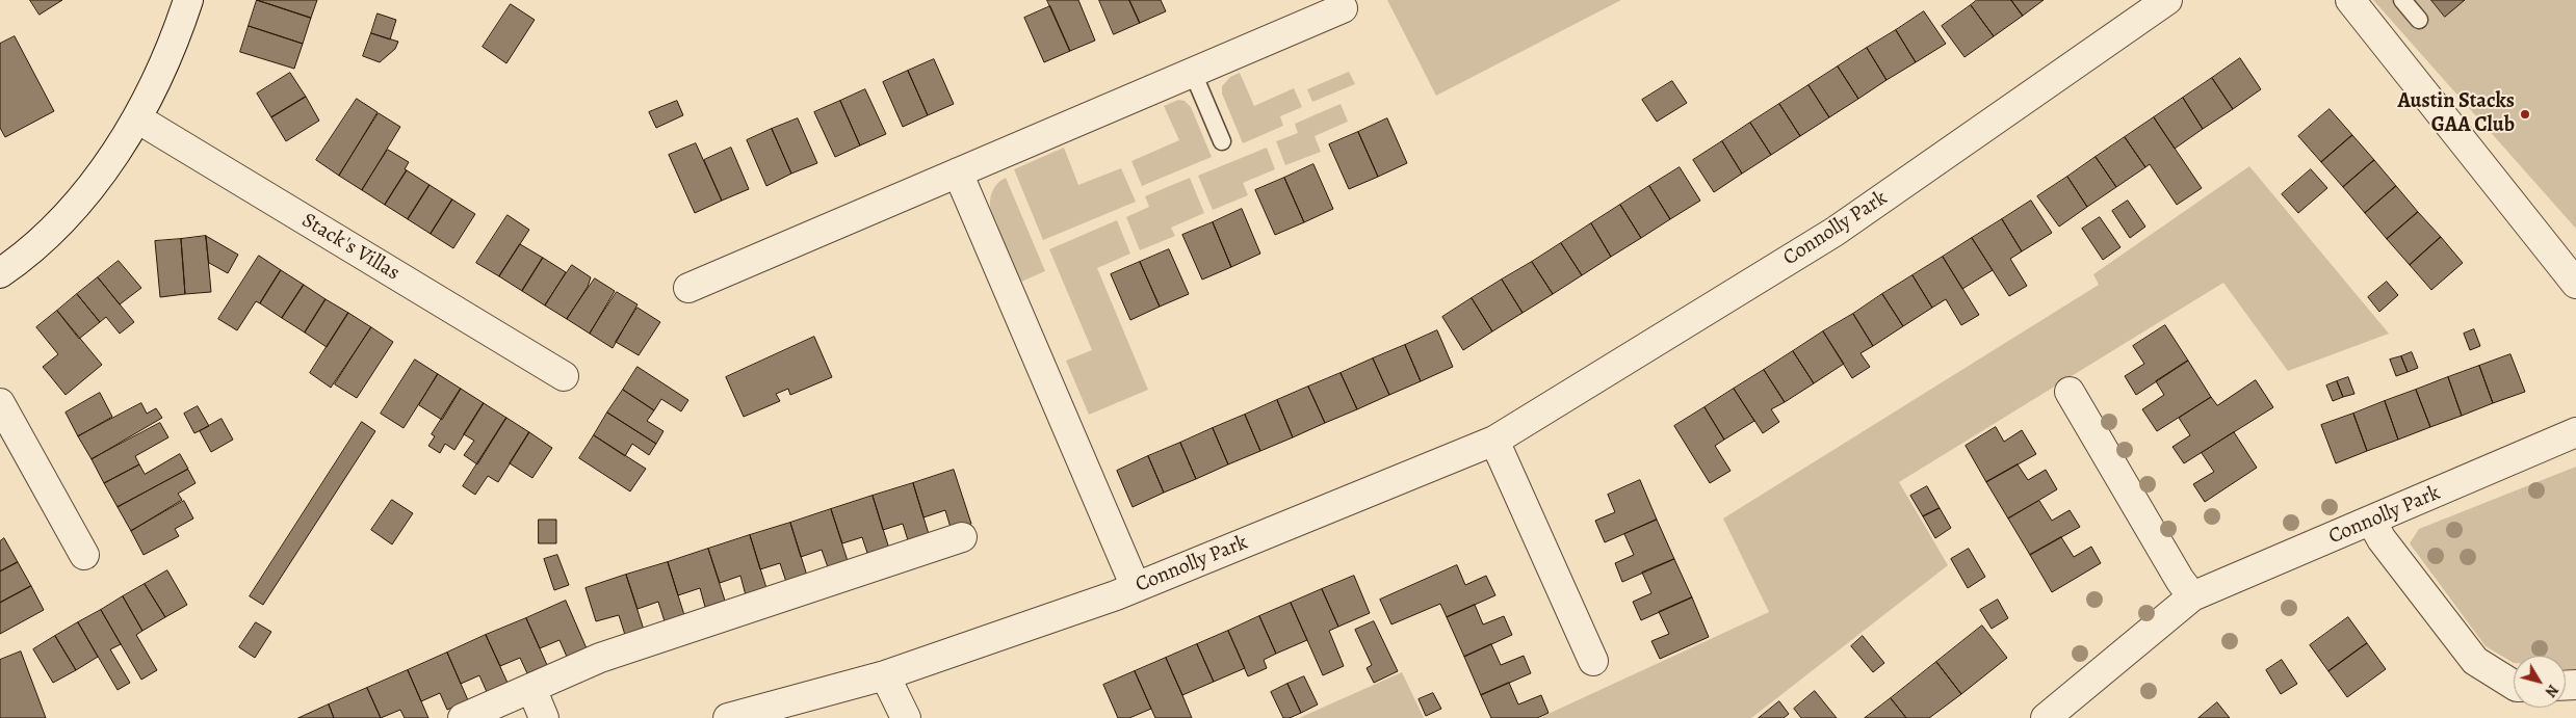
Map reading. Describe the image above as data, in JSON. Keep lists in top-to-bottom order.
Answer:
{
  "streets": {
    "street": ["Connolly Park", "Stack's Villas"]
  },
  "places": ["Austin Stacks GAA Club"],
  "north": "bottom right"
}
